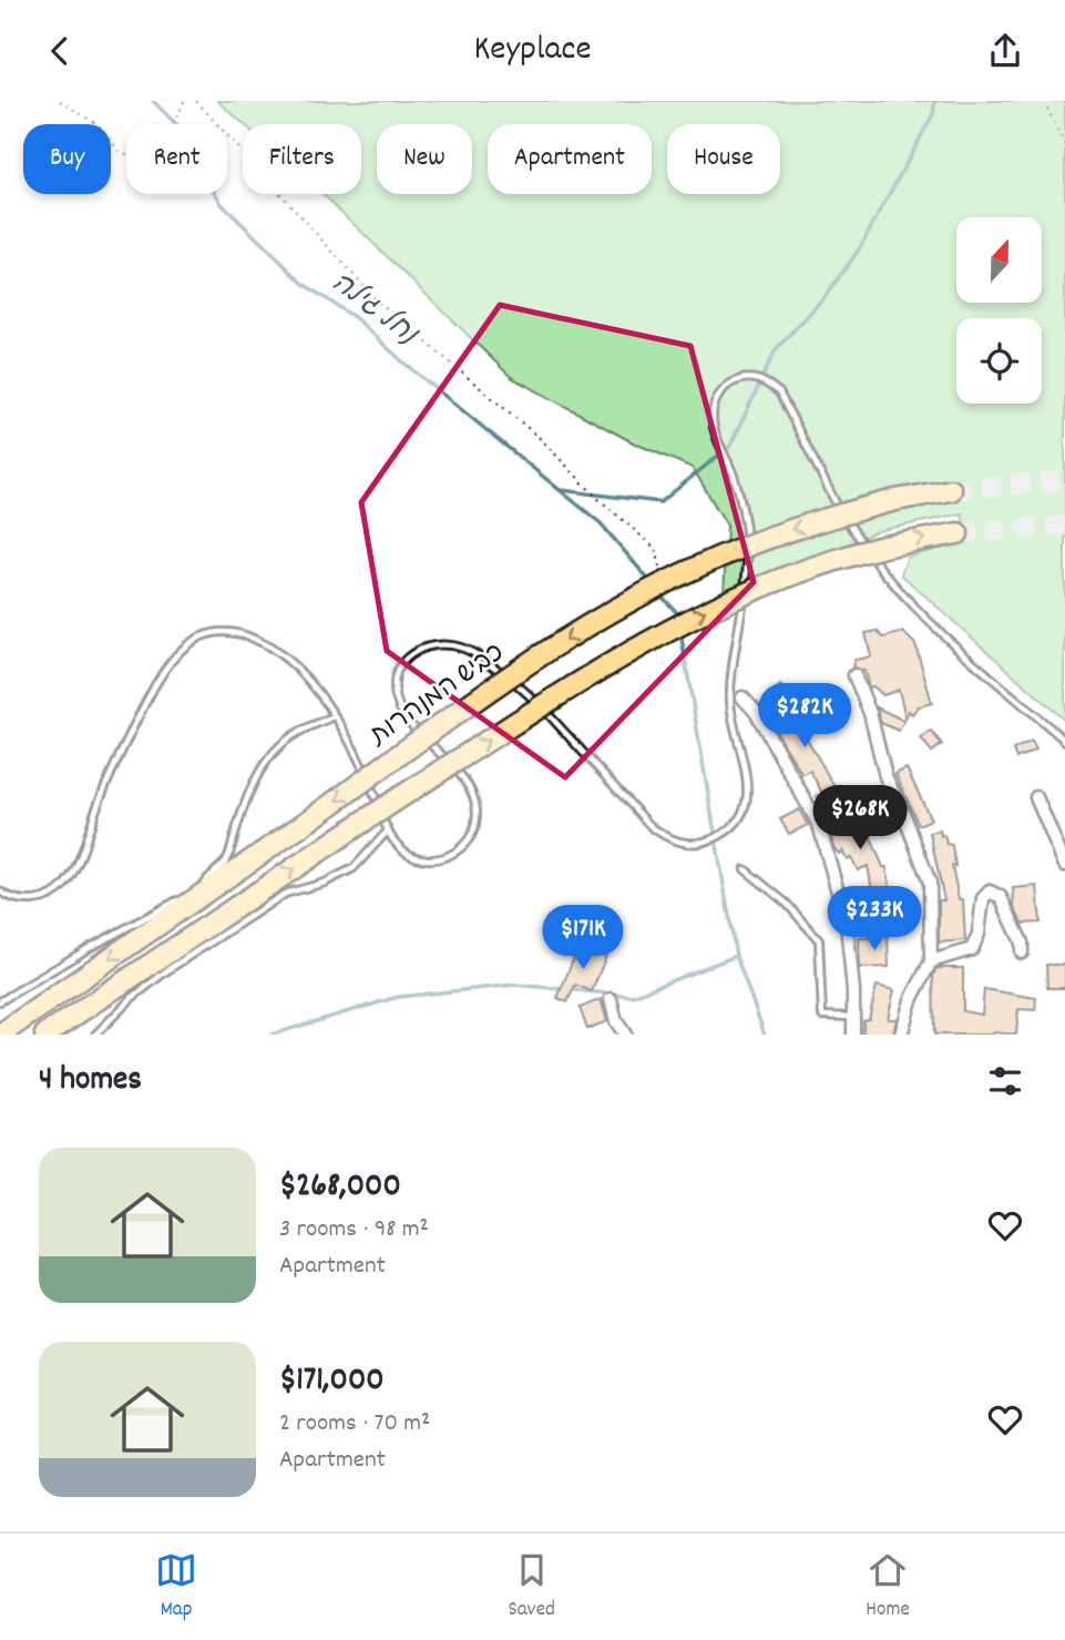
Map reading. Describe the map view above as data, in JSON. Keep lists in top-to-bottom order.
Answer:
{
  "streets": {
    "highway": ["כביש המנהרות"]
  },
  "water": ["נחל גילה"],
  "north": "top",
  "page": {
    "header": "Keyplace",
    "chip": [
      "Buy",
      "Rent",
      "Filters",
      "New",
      "Apartment",
      "House"
    ],
    "price": [
      "$282K",
      "$268K",
      "$233K",
      "$171K"
    ],
    "heading": "4 homes",
    "list": [
      {
        "name": "$268,000",
        "note": "3 rooms · 98 m² · Apartment"
      },
      {
        "name": "$171,000",
        "note": "2 rooms · 70 m² · Apartment"
      }
    ],
    "tabs": ["Map", "Saved", "Home"]
  }
}
